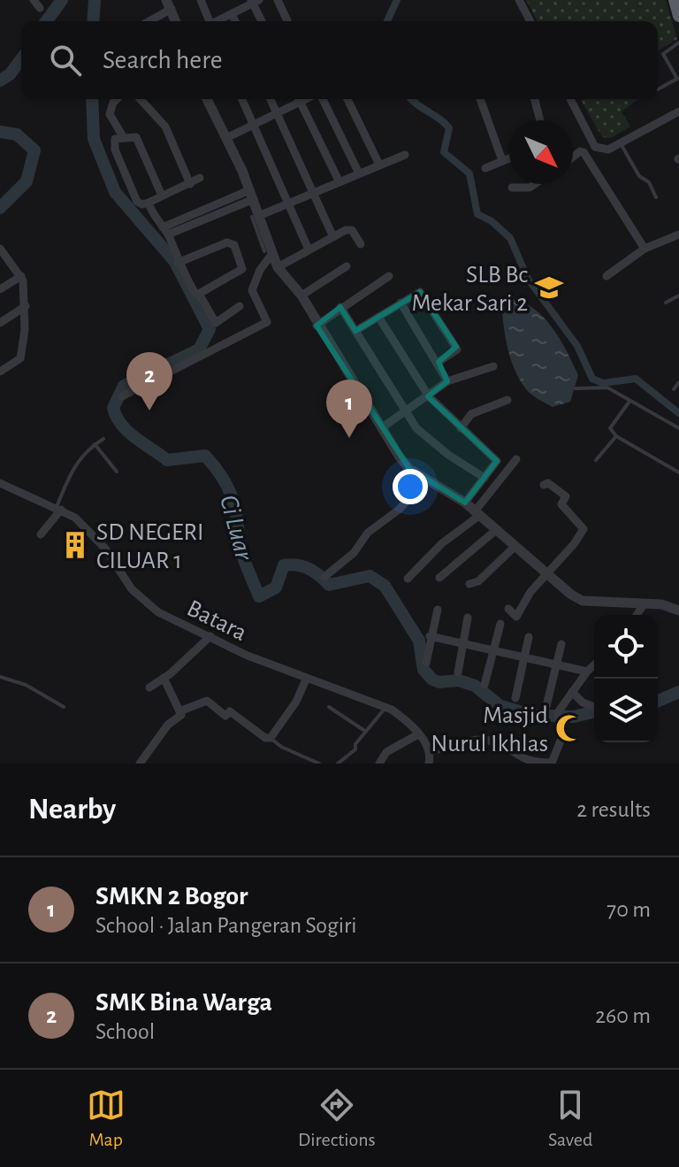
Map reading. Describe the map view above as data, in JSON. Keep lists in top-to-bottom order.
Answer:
{
  "streets": {
    "street": ["Batara"]
  },
  "water": ["Ci Luar"],
  "places": {
    "school or university": ["SLB Bc Mekar Sari 2"],
    "building": ["SD NEGERI CILUAR 1"],
    "mosque": ["Masjid Nurul Ikhlas"]
  },
  "north": "bottom right",
  "page": {
    "search": "Search here",
    "pins": ["2", "1"],
    "heading": ["Nearby", "2 results"],
    "list": [
      {
        "mark": "1",
        "name": "SMKN 2 Bogor",
        "note": "School · Jalan Pangeran Sogiri",
        "value": "70 m"
      },
      {
        "mark": "2",
        "name": "SMK Bina Warga",
        "note": "School",
        "value": "260 m"
      }
    ],
    "nav": ["Map", "Directions", "Saved"]
  }
}
